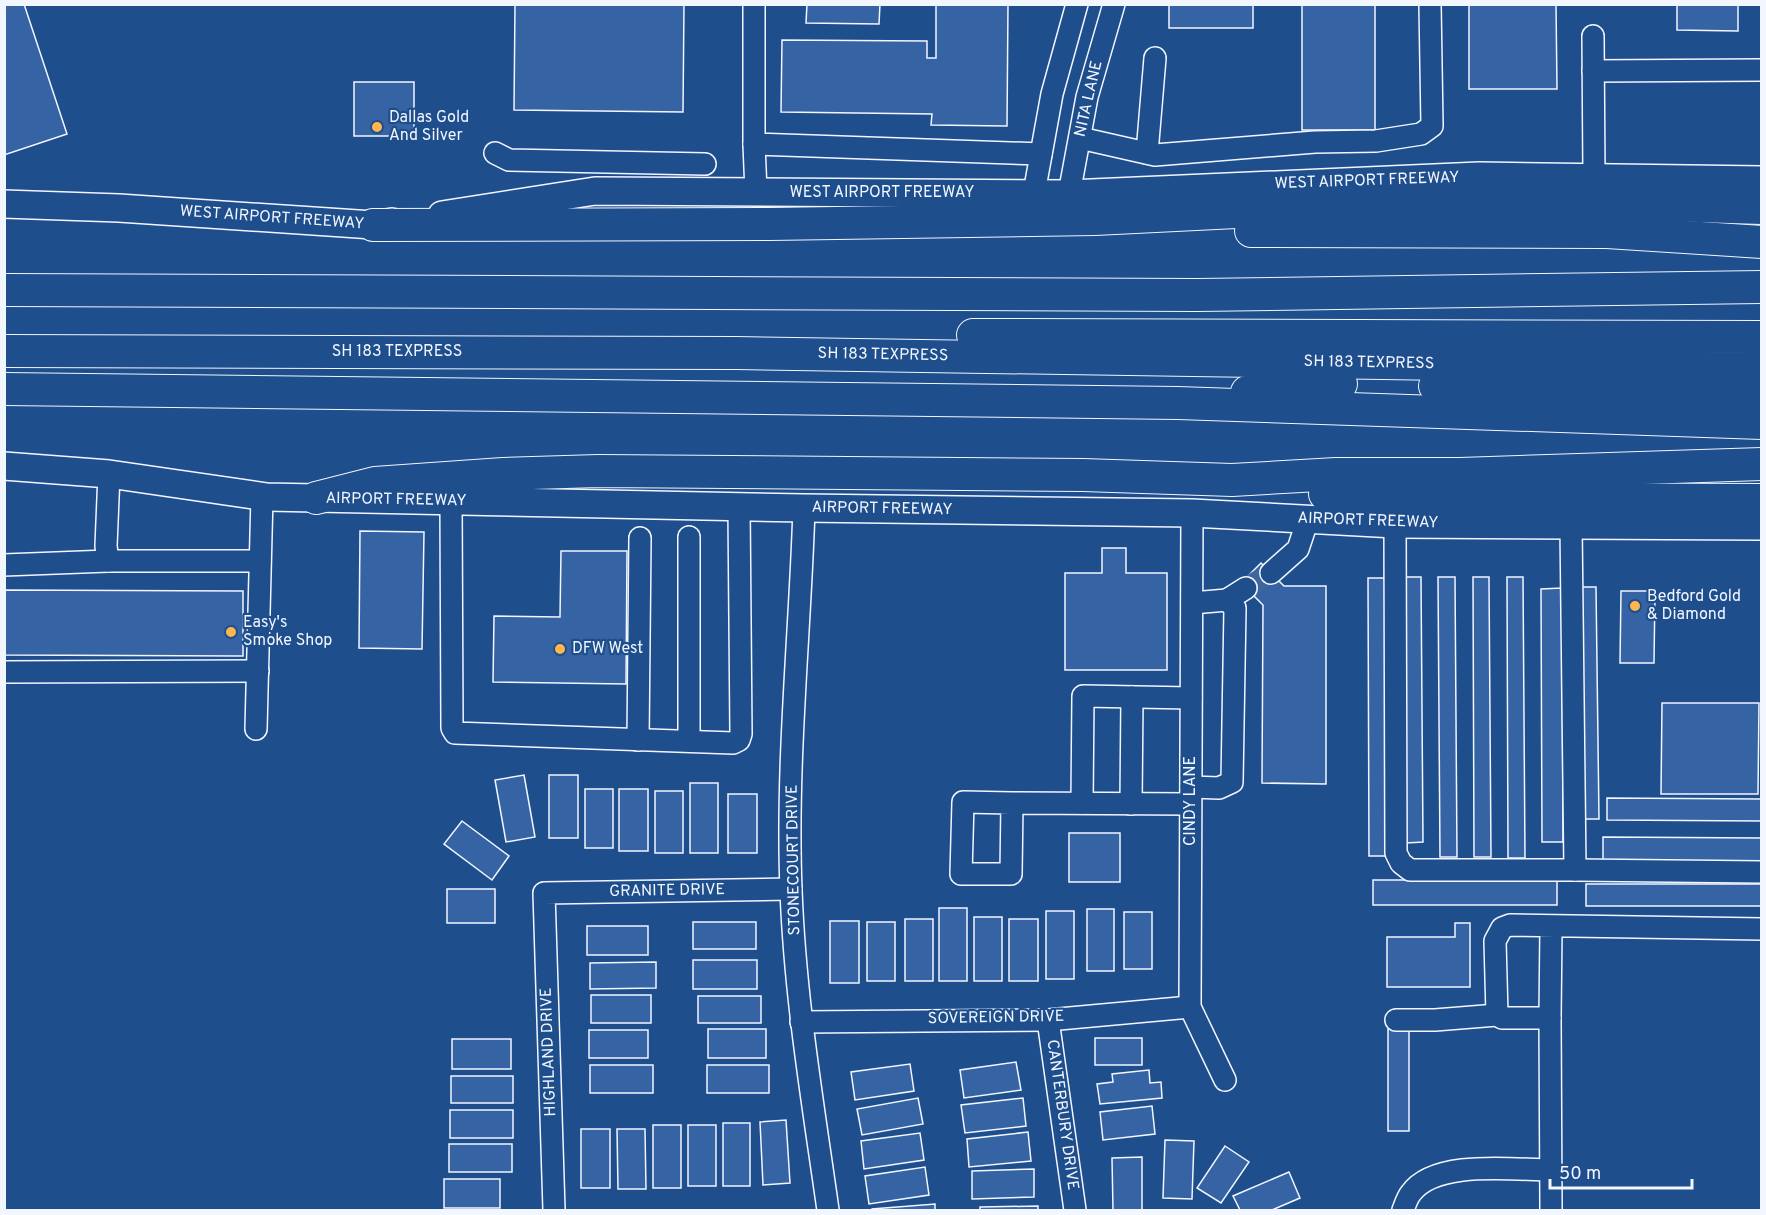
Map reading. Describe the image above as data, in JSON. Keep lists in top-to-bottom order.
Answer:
{
  "streets": {
    "highway": ["SH 183 TEXPRESS"],
    "main road": ["WEST AIRPORT FREEWAY", "AIRPORT FREEWAY"],
    "street": [
      "NITA LANE",
      "CINDY LANE",
      "STONECOURT DRIVE",
      "GRANITE DRIVE",
      "SOVEREIGN DRIVE",
      "HIGHLAND DRIVE",
      "CANTERBURY DRIVE"
    ]
  },
  "crossings": [
    ["NITA LANE", "WEST AIRPORT FREEWAY"],
    ["AIRPORT FREEWAY", "CINDY LANE"],
    ["AIRPORT FREEWAY", "STONECOURT DRIVE"],
    ["CINDY LANE", "SOVEREIGN DRIVE"],
    ["STONECOURT DRIVE", "GRANITE DRIVE"],
    ["STONECOURT DRIVE", "SOVEREIGN DRIVE"],
    ["GRANITE DRIVE", "HIGHLAND DRIVE"],
    ["SOVEREIGN DRIVE", "CANTERBURY DRIVE"]
  ],
  "places": [
    "Dallas Gold And Silver",
    "Bedford Gold & Diamond",
    "Easy's Smoke Shop",
    "DFW West"
  ],
  "scale_bar": "50 m"
}
